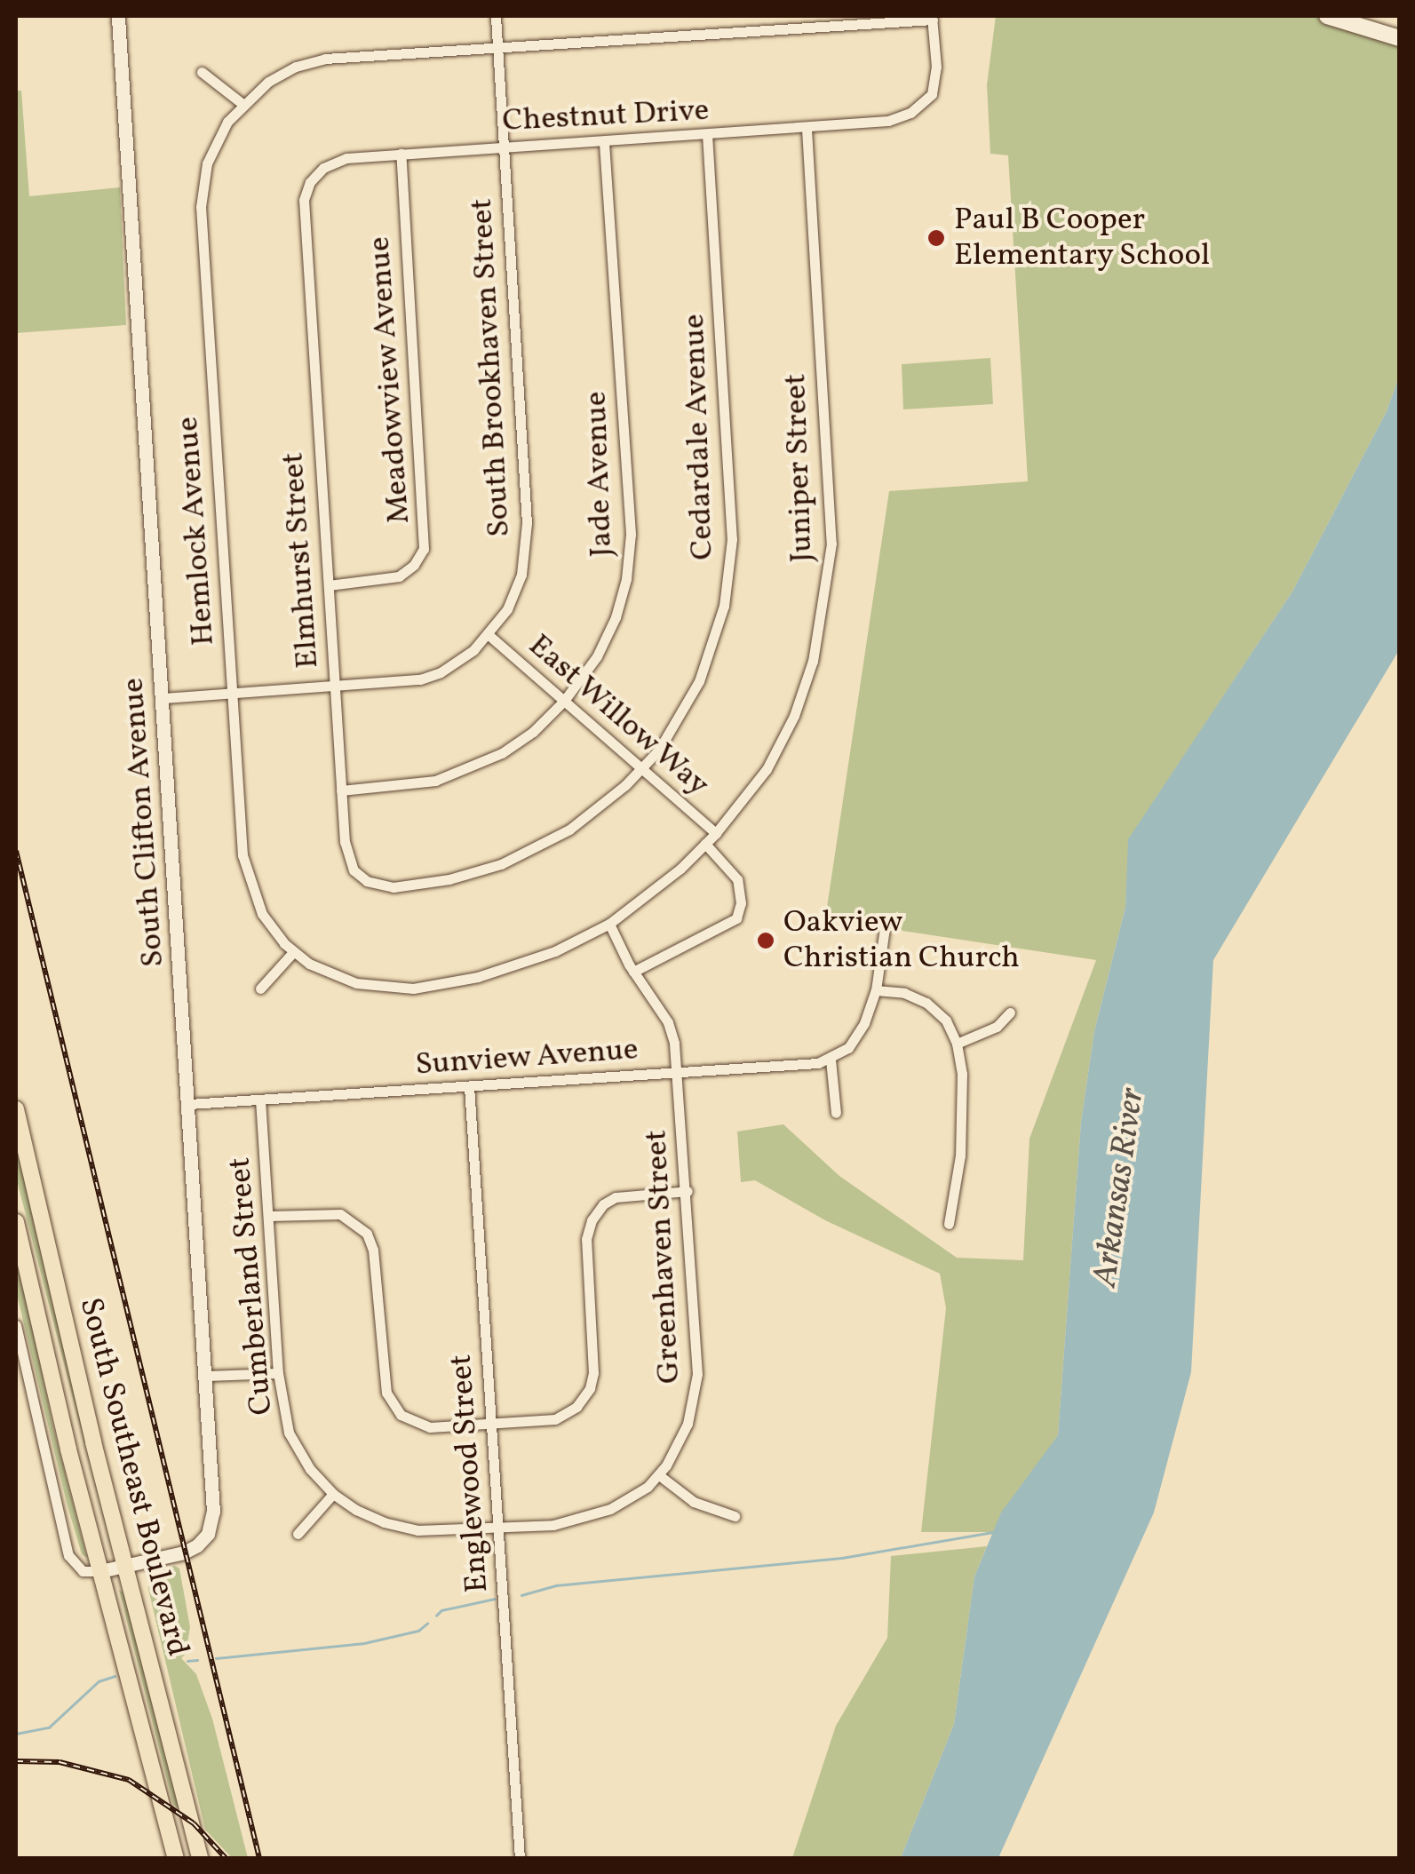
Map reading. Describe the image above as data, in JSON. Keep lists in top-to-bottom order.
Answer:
{
  "streets": {
    "main road": ["South Southeast Boulevard"],
    "street": [
      "Chestnut Drive",
      "South Brookhaven Street",
      "Meadowview Avenue",
      "Cedardale Avenue",
      "Juniper Street",
      "Jade Avenue",
      "Hemlock Avenue",
      "Elmhurst Street",
      "East Willow Way",
      "South Clifton Avenue",
      "Sunview Avenue",
      "Greenhaven Street",
      "Cumberland Street",
      "Englewood Street"
    ]
  },
  "crossings": [
    ["Chestnut Drive", "South Brookhaven Street"],
    ["Chestnut Drive", "Meadowview Avenue"],
    ["Chestnut Drive", "Cedardale Avenue"],
    ["Chestnut Drive", "Juniper Street"],
    ["Chestnut Drive", "Jade Avenue"],
    ["Chestnut Drive", "Hemlock Avenue"],
    ["Chestnut Drive", "Elmhurst Street"],
    ["South Brookhaven Street", "Hemlock Avenue"],
    ["South Brookhaven Street", "Elmhurst Street"],
    ["South Brookhaven Street", "East Willow Way"],
    ["South Brookhaven Street", "South Clifton Avenue"],
    ["Meadowview Avenue", "Elmhurst Street"],
    ["Cedardale Avenue", "Elmhurst Street"],
    ["Cedardale Avenue", "East Willow Way"],
    ["Juniper Street", "Hemlock Avenue"],
    ["Juniper Street", "East Willow Way"],
    ["Juniper Street", "Greenhaven Street"],
    ["Jade Avenue", "Elmhurst Street"],
    ["Jade Avenue", "East Willow Way"],
    ["South Clifton Avenue", "Sunview Avenue"],
    ["South Clifton Avenue", "South Southeast Boulevard"],
    ["Sunview Avenue", "Greenhaven Street"],
    ["Sunview Avenue", "Cumberland Street"],
    ["Sunview Avenue", "Englewood Street"],
    ["Greenhaven Street", "Cumberland Street"],
    ["Greenhaven Street", "Englewood Street"],
    ["Cumberland Street", "Englewood Street"]
  ],
  "water": ["Arkansas River"],
  "places": ["Paul B Cooper Elementary School", "Oakview Christian Church"]
}
